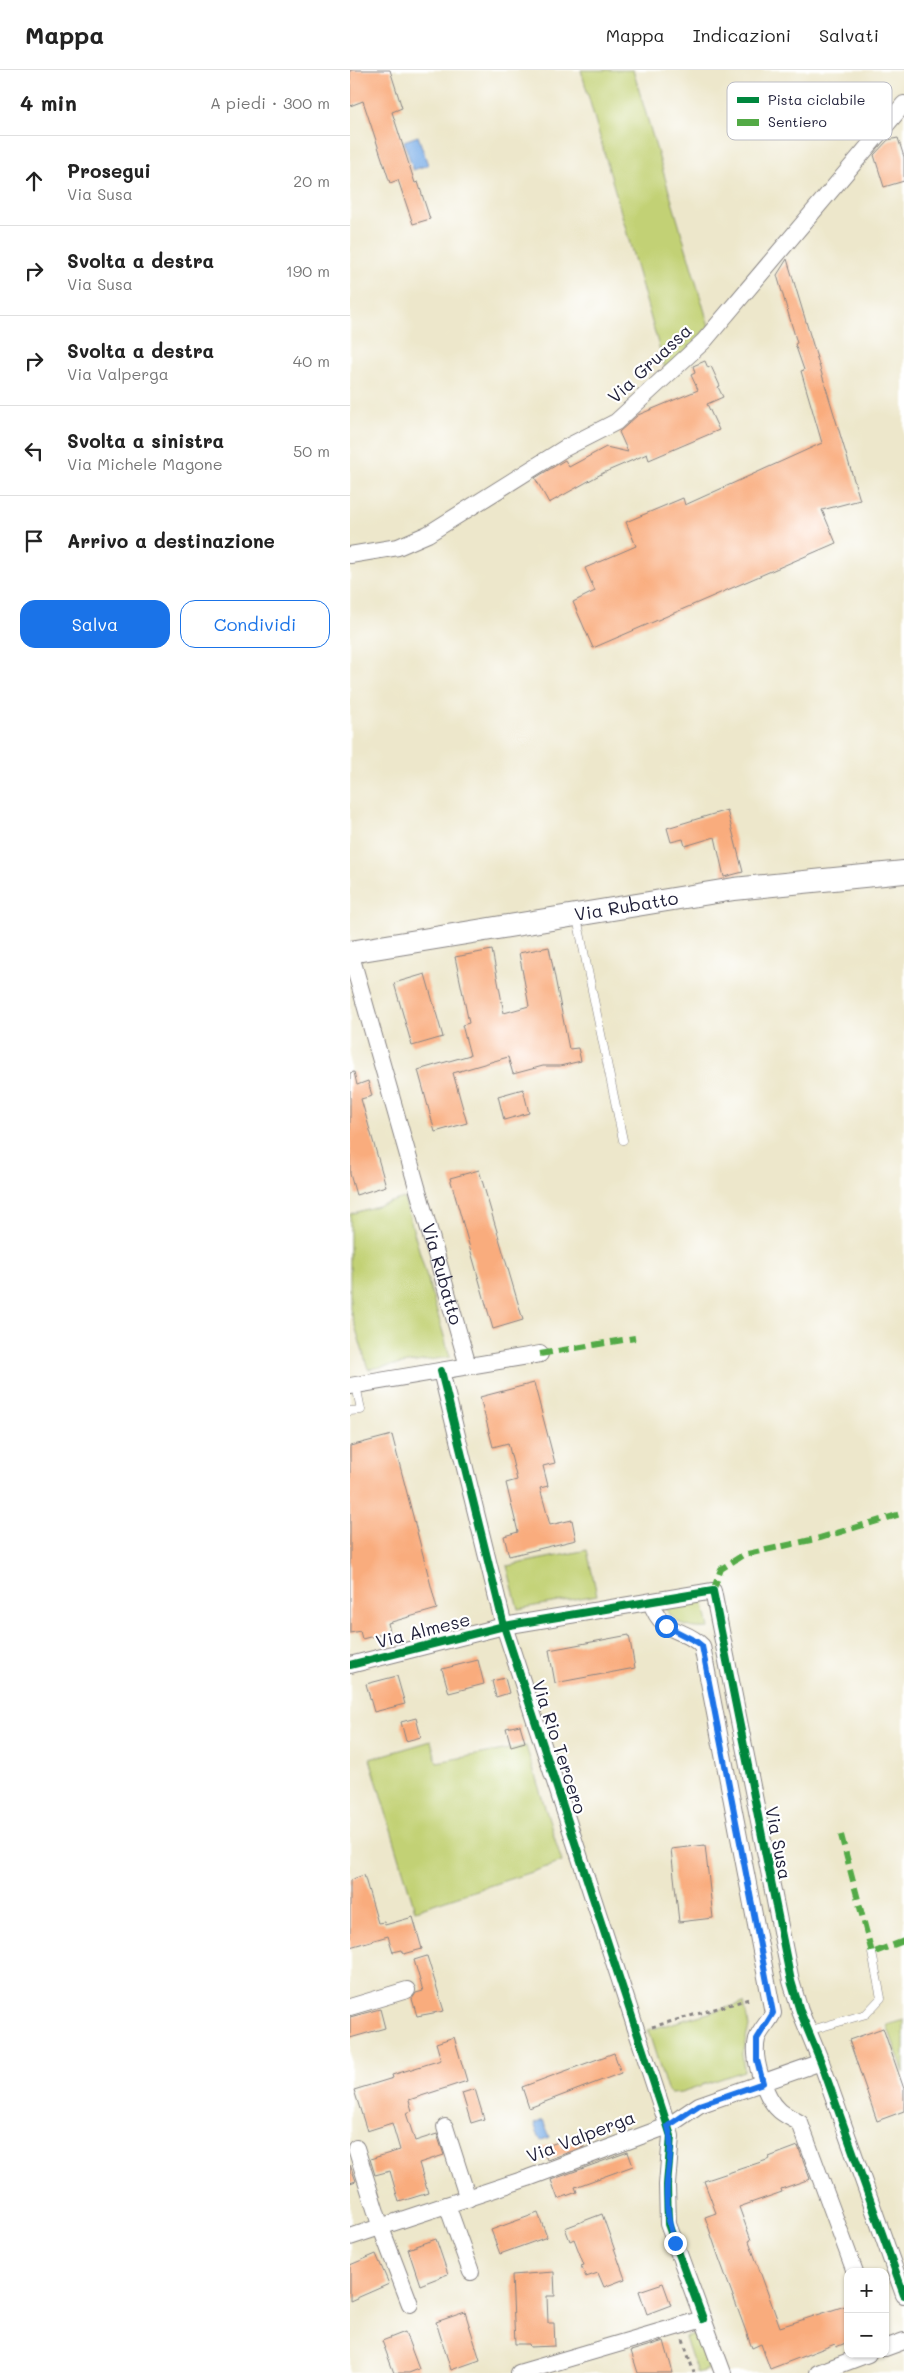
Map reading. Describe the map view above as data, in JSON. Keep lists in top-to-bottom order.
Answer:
{
  "streets": {
    "street": [
      "Via Gruassa",
      "Via Rubatto",
      "Via Almese",
      "Via Rio Tercero",
      "Via Susa",
      "Via Valperga"
    ]
  },
  "crossings": [
    ["Via Almese", "Via Rio Tercero"],
    ["Via Almese", "Via Susa"],
    ["Via Rio Tercero", "Via Susa"],
    ["Via Rio Tercero", "Via Valperga"],
    ["Via Susa", "Via Valperga"]
  ],
  "legend": ["Pista ciclabile", "Sentiero"],
  "page": {
    "header": "Mappa",
    "nav": ["Mappa", "Indicazioni", "Salvati"],
    "heading": ["4 min", "A piedi · 300 m"],
    "list": [
      ["Prosegui", "Via Susa", "20 m"],
      ["Svolta a destra", "Via Susa", "190 m"],
      ["Svolta a destra", "Via Valperga", "40 m"],
      ["Svolta a sinistra", "Via Michele Magone", "50 m"],
      "Arrivo a destinazione"
    ],
    "buttons": ["Salva", "Condividi"],
    "map_buttons": ["+", "−"]
  }
}
